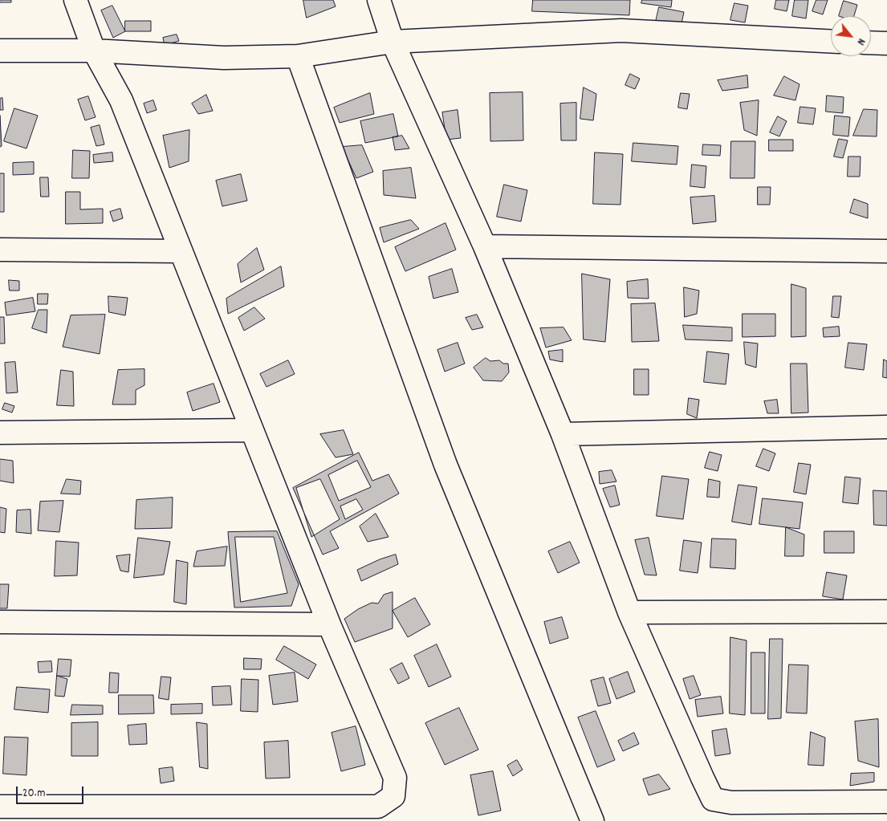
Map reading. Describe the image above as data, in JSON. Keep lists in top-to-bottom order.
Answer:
{
  "scale_bar": "20 m",
  "north": "bottom right"
}
